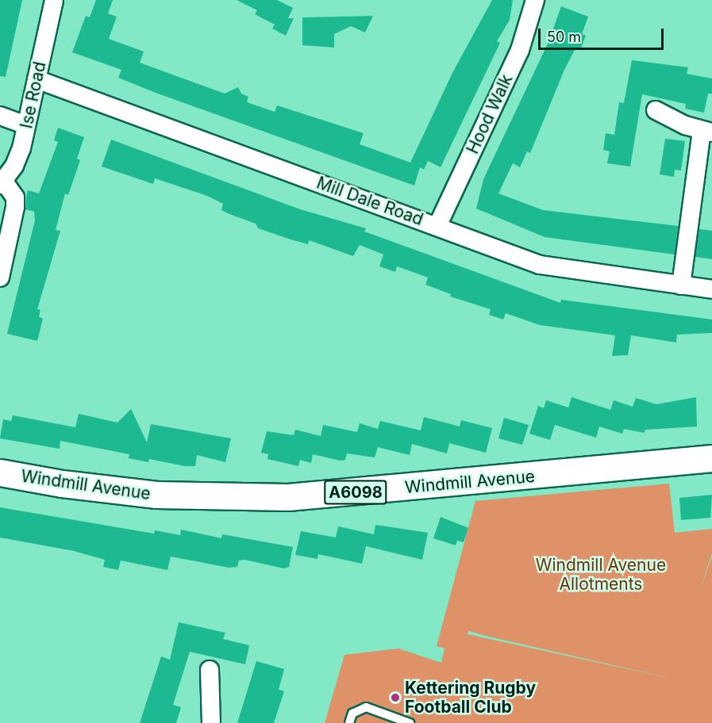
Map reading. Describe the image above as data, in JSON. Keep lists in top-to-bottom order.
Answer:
{
  "streets": {
    "main road": ["Windmill Avenue", "A6098"],
    "street": ["Ise Road", "Hood Walk", "Mill Dale Road"]
  },
  "crossings": [
    ["Ise Road", "Mill Dale Road"],
    ["Hood Walk", "Mill Dale Road"]
  ],
  "parks": ["Windmill Avenue Allotments"],
  "places": ["Kettering Rugby Football Club"],
  "scale_bar": "50 m"
}
